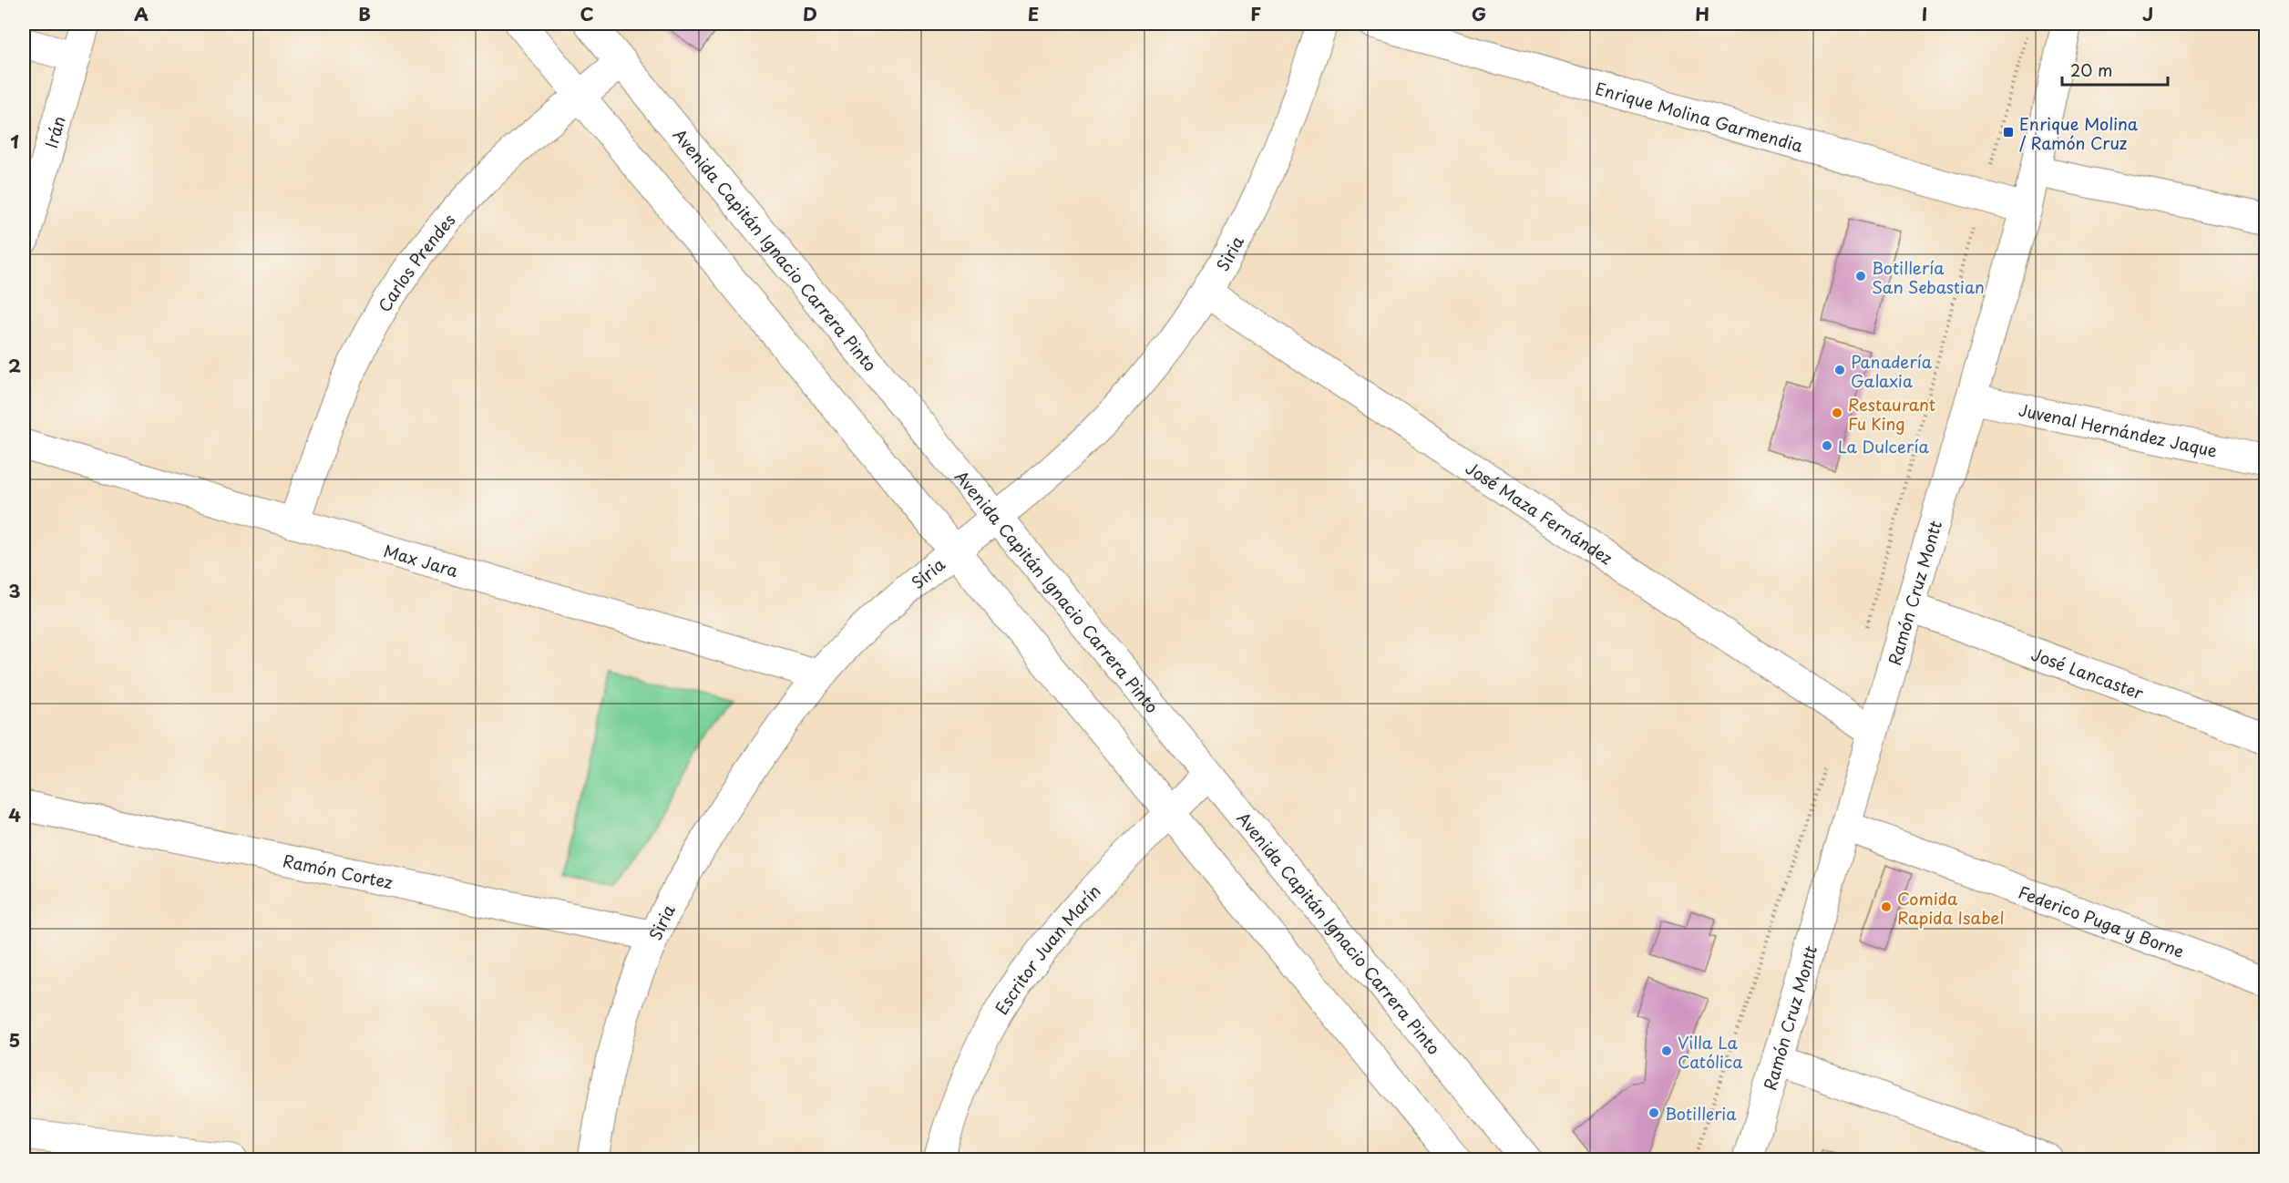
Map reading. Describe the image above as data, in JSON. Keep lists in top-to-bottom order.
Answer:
{
  "streets": {
    "street": [
      "Enrique Molina Garmendia",
      "Irán",
      "Avenida Capitán Ignacio Carrera Pinto",
      "Siria",
      "Carlos Prendes",
      "Juvenal Hernández Jaque",
      "José Maza Fernández",
      "Max Jara",
      "Ramón Cruz Montt",
      "José Lancaster",
      "Ramón Cortez",
      "Federico Puga y Borne",
      "Escritor Juan Marín"
    ]
  },
  "crossings": [
    ["Enrique Molina Garmendia", "Ramón Cruz Montt"],
    ["Avenida Capitán Ignacio Carrera Pinto", "Siria"],
    ["Avenida Capitán Ignacio Carrera Pinto", "Carlos Prendes"],
    ["Avenida Capitán Ignacio Carrera Pinto", "Escritor Juan Marín"],
    ["Siria", "José Maza Fernández"],
    ["Siria", "Max Jara"],
    ["Siria", "Ramón Cortez"],
    ["Carlos Prendes", "Max Jara"],
    ["Juvenal Hernández Jaque", "Ramón Cruz Montt"],
    ["José Maza Fernández", "Ramón Cruz Montt"],
    ["Ramón Cruz Montt", "José Lancaster"],
    ["Ramón Cruz Montt", "Federico Puga y Borne"]
  ],
  "places": {
    "transit": ["Enrique Molina / Ramón Cruz"],
    "other": [
      "Botillería San Sebastian",
      "Panadería Galaxia",
      "Restaurant Fu King",
      "La Dulcería",
      "Comida Rapida Isabel",
      "Villa La Católica",
      "Botilleria"
    ]
  },
  "scale_bar": "20 m",
  "grid": {
    "columns": [
      "A",
      "B",
      "C",
      "D",
      "E",
      "F",
      "G",
      "H",
      "I",
      "J"
    ],
    "rows": [
      "1",
      "2",
      "3",
      "4",
      "5"
    ]
  }
}
